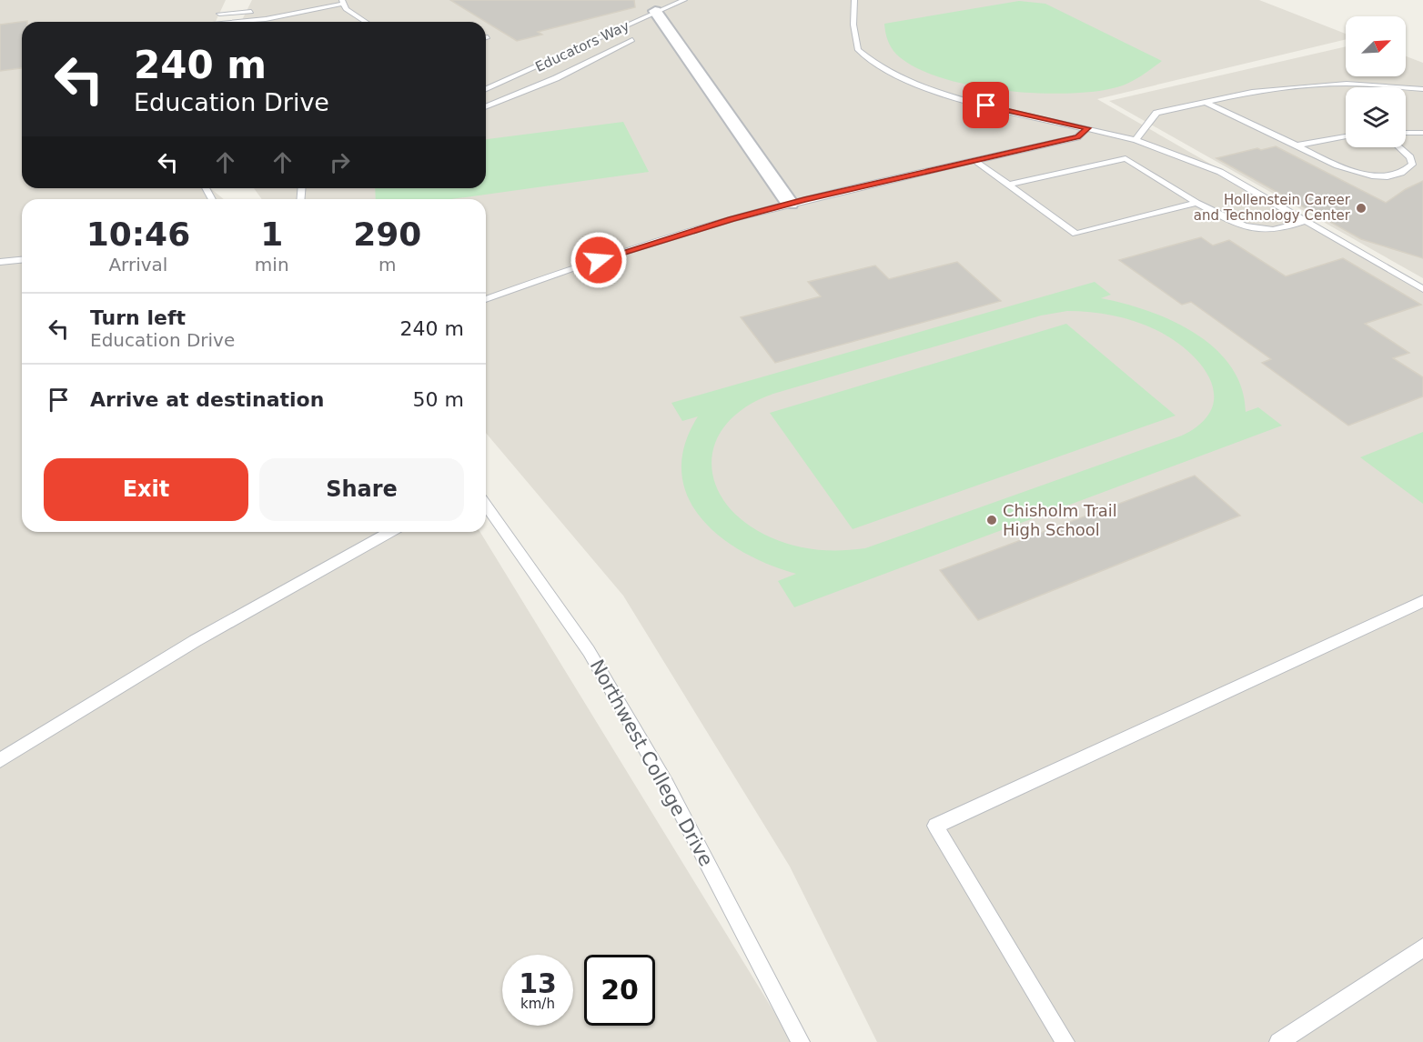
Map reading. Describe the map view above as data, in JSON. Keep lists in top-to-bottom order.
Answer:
{
  "streets": {
    "lane": ["Educators Way", "Northwest College Drive"]
  },
  "places": ["Hollenstein Career and Technology Center", "Chisholm Trail High School"],
  "north": "top right",
  "page": {
    "turn": ["240 m", "Education Drive"],
    "eta": [
      "10:46",
      "Arrival",
      "1",
      "min",
      "290",
      "m"
    ],
    "list": [
      {
        "name": "Turn left",
        "note": "Education Drive",
        "value": "240 m"
      },
      {
        "name": "Arrive at destination",
        "value": "50 m"
      }
    ],
    "buttons": ["Exit", "Share"],
    "speed": "13 km/h",
    "limit": "20"
  }
}
